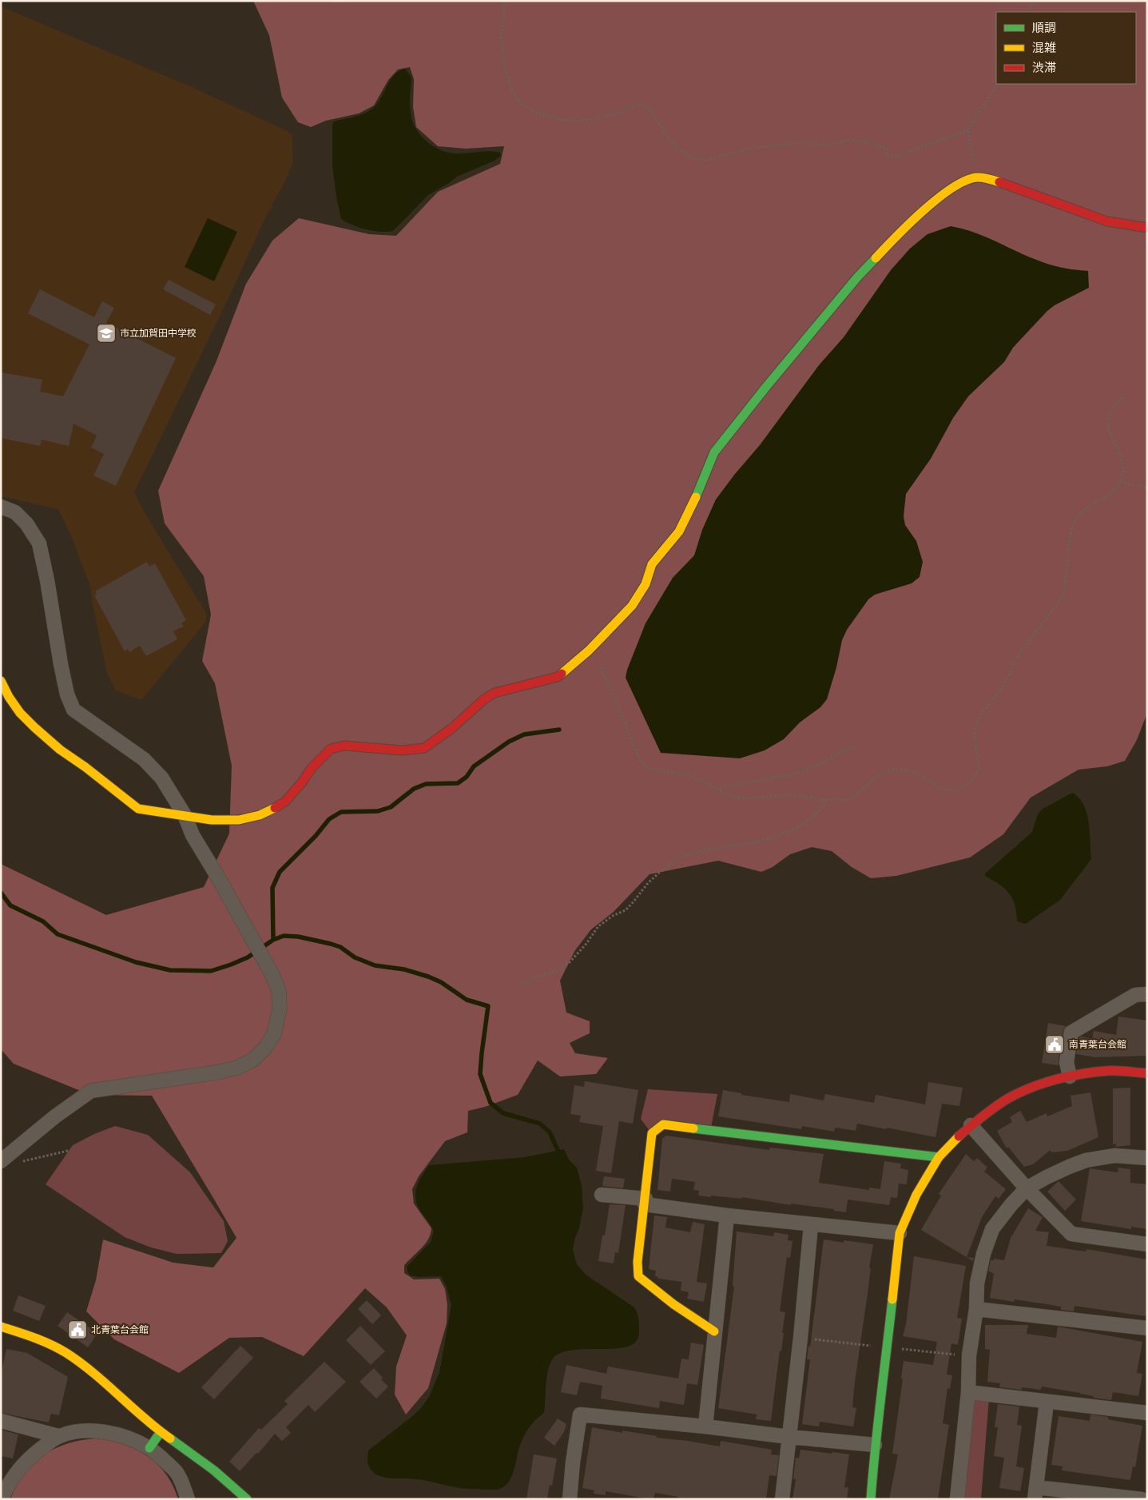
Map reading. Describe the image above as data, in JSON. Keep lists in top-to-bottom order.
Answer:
{
  "places": {
    "school or university": ["市立加賀田中学校"],
    "public building": ["南青葉台会館", "北青葉台会館"]
  },
  "legend": ["順調", "混雑", "渋滞"]
}
